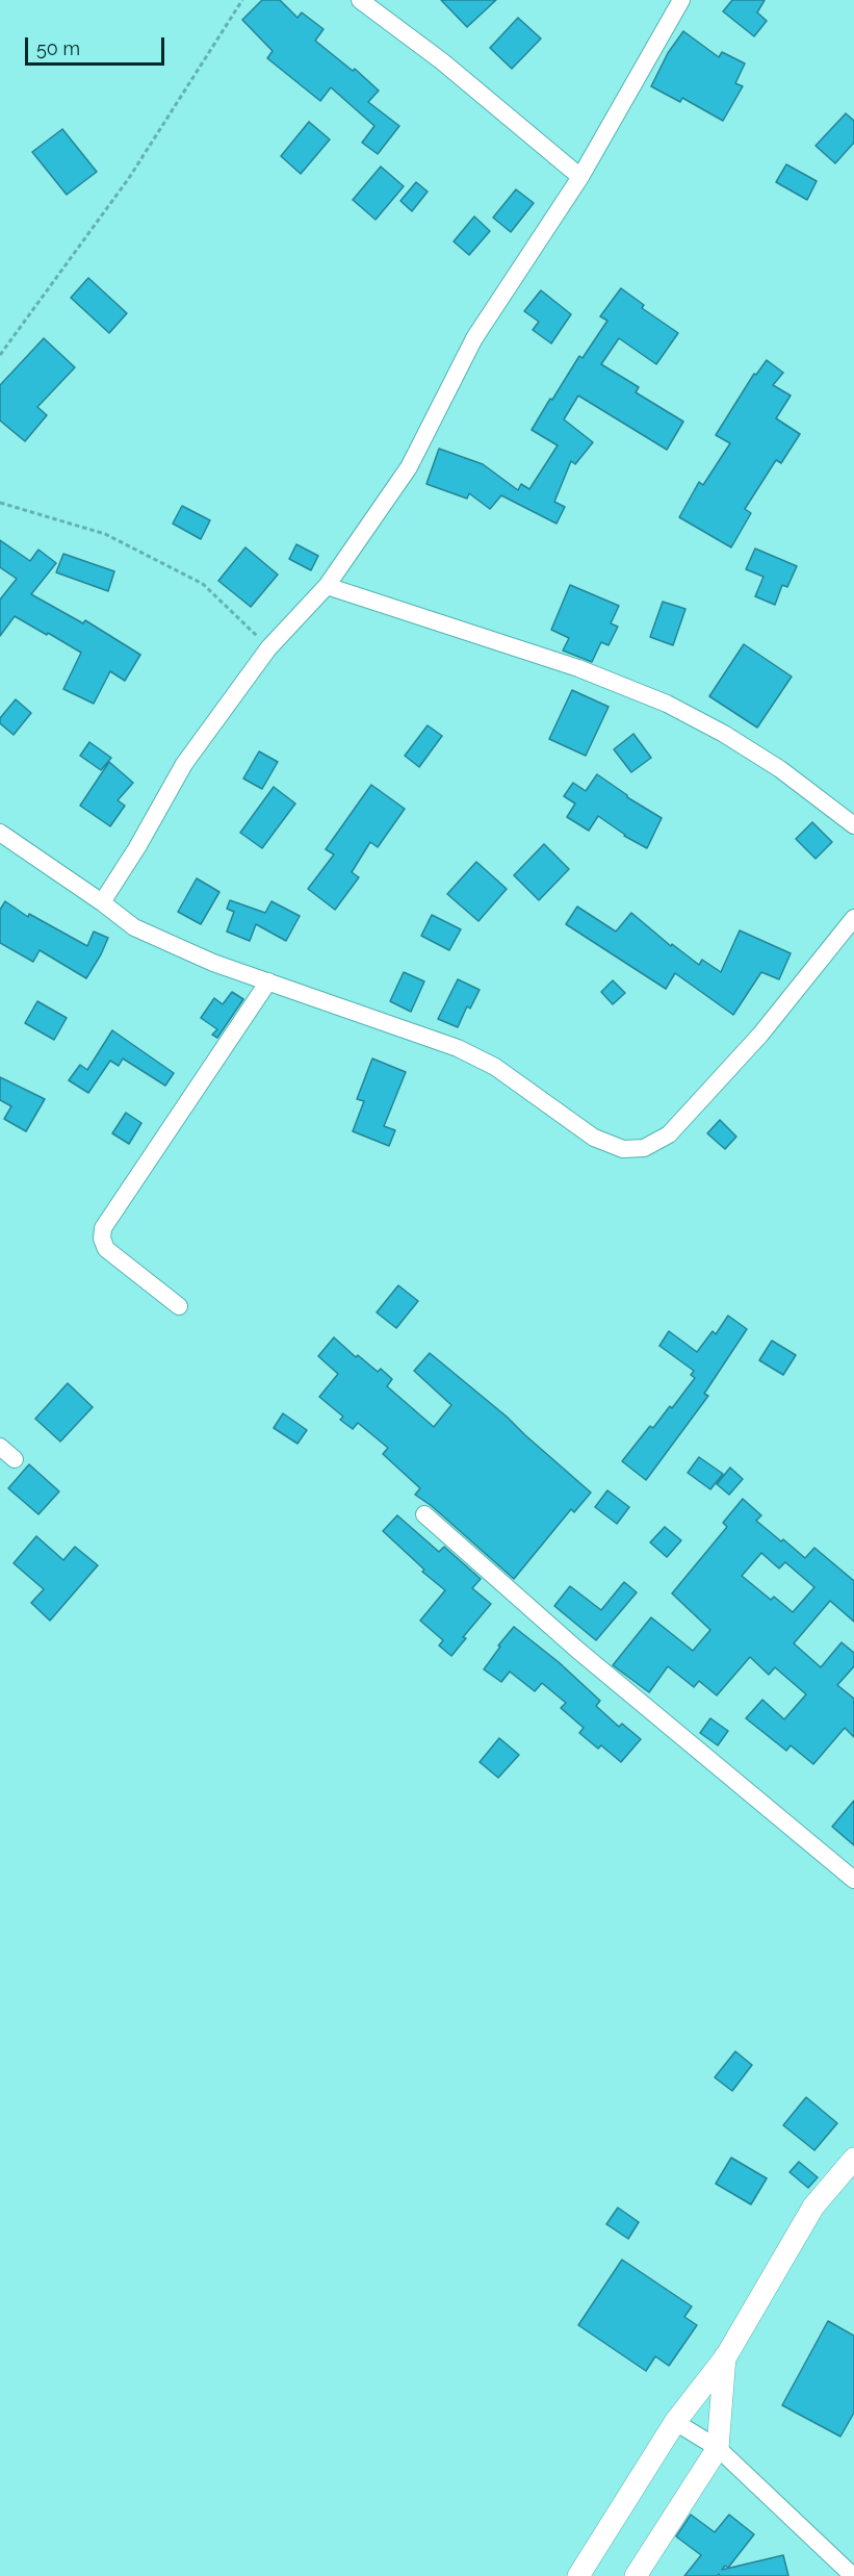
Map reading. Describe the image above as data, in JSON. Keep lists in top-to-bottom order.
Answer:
{
  "scale_bar": "50 m"
}
